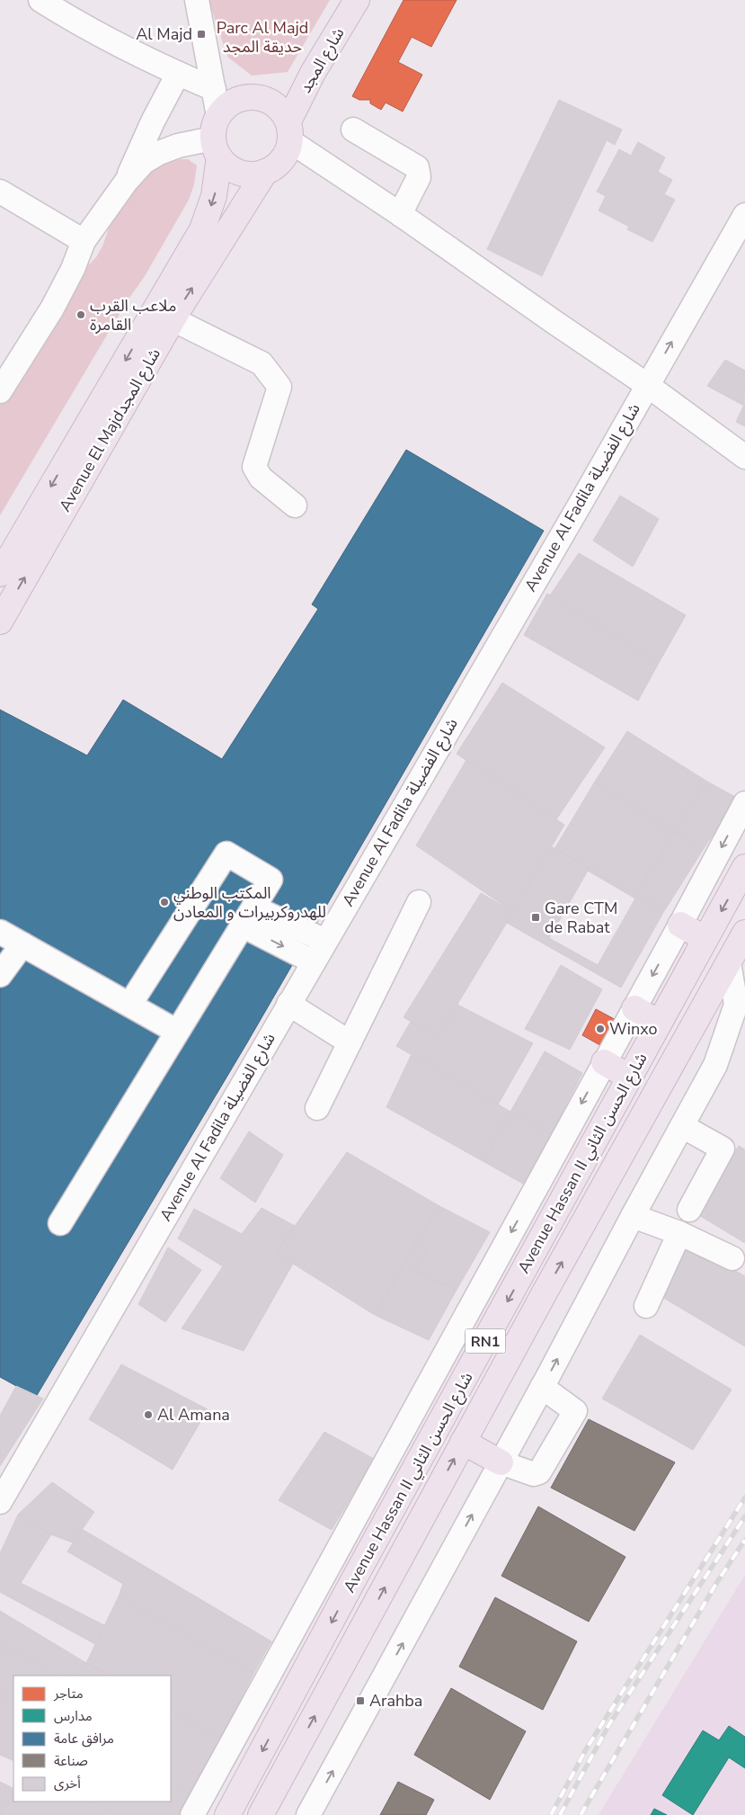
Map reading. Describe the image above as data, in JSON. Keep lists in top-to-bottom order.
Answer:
{
  "streets": {
    "main road": [
      "شارع المجد",
      "Avenue El Majdشارع المجد",
      "Avenue Hassan II شارع الحسن الثاني",
      "RN1"
    ],
    "street": ["Avenue Al Fadila شارع الفضيلة"]
  },
  "crossings": [
    ["شارع المجد", "Avenue El Majdشارع المجد"]
  ],
  "parks": ["Parc Al Majd حديقة المجد"],
  "places": {
    "transit": ["Al Majd", "Gare CTM de Rabat", "Arahba"],
    "other": [
      "ملاعب القرب القامرة",
      "المكتب الوطني للهدروكربيرات و المعادن",
      "Winxo",
      "Al Amana"
    ]
  },
  "legend": [
    "متاجر",
    "مدارس",
    "مرافق عامة",
    "صناعة",
    "أخرى"
  ]
}
